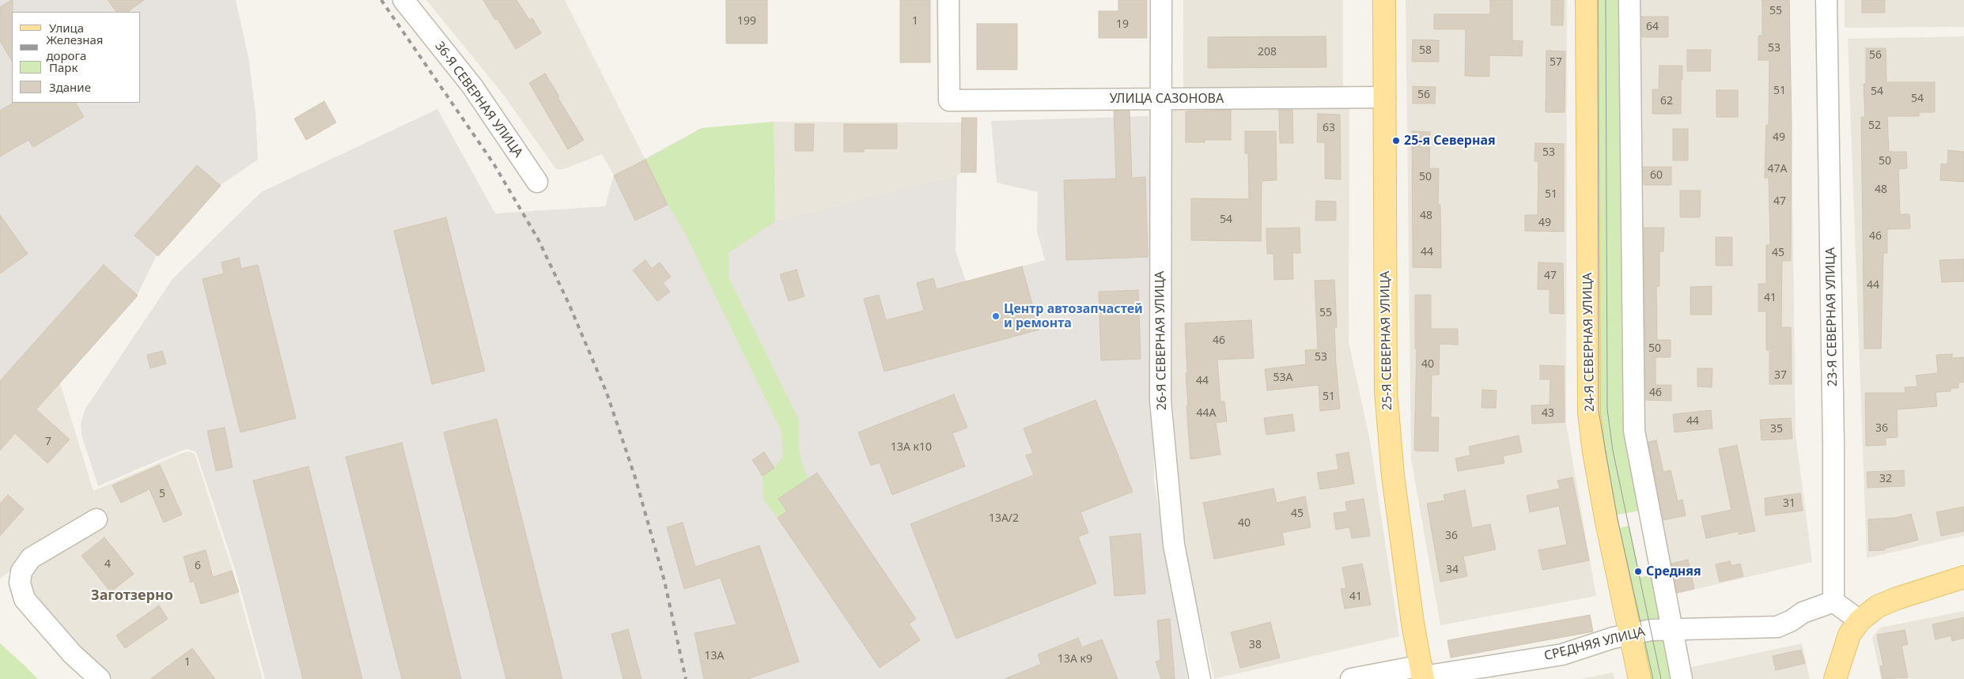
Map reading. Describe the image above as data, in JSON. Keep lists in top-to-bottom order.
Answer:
{
  "streets": {
    "main road": ["25-Я СЕВЕРНАЯ УЛИЦА", "24-Я СЕВЕРНАЯ УЛИЦА"],
    "street": [
      "УЛИЦА САЗОНОВА",
      "36-Я СЕВЕРНАЯ УЛИЦА",
      "23-Я СЕВЕРНАЯ УЛИЦА",
      "26-Я СЕВЕРНАЯ УЛИЦА",
      "СРЕДНЯЯ УЛИЦА"
    ]
  },
  "crossings": [
    ["УЛИЦА САЗОНОВА", "26-Я СЕВЕРНАЯ УЛИЦА"],
    ["УЛИЦА САЗОНОВА", "25-Я СЕВЕРНАЯ УЛИЦА"],
    ["23-Я СЕВЕРНАЯ УЛИЦА", "СРЕДНЯЯ УЛИЦА"],
    ["25-Я СЕВЕРНАЯ УЛИЦА", "СРЕДНЯЯ УЛИЦА"],
    ["24-Я СЕВЕРНАЯ УЛИЦА", "СРЕДНЯЯ УЛИЦА"]
  ],
  "districts": ["Заготзерно"],
  "places": ["25-я Северная", "Центр автозапчастей и ремонта", "Средняя"],
  "house_numbers": [
    "55",
    "199",
    "1",
    "19",
    "64",
    "53",
    "58",
    "208",
    "56",
    "57",
    "51",
    "54",
    "56",
    "54",
    "62",
    "52",
    "63",
    "49",
    "53",
    "50",
    "47А",
    "60",
    "50",
    "48",
    "51",
    "47",
    "48",
    "54",
    "49",
    "46",
    "44",
    "45",
    "47",
    "44",
    "41",
    "55",
    "46",
    "50",
    "53",
    "40",
    "37",
    "53А",
    "44",
    "46",
    "51",
    "44А",
    "43",
    "44",
    "36",
    "35",
    "7",
    "13А к10",
    "32",
    "5",
    "31",
    "45",
    "13А/2",
    "40",
    "36",
    "4",
    "6",
    "34",
    "41",
    "38",
    "13А",
    "13А к9",
    "1"
  ],
  "legend": [
    "Улица",
    "Железная дорога",
    "Парк",
    "Здание"
  ]
}
